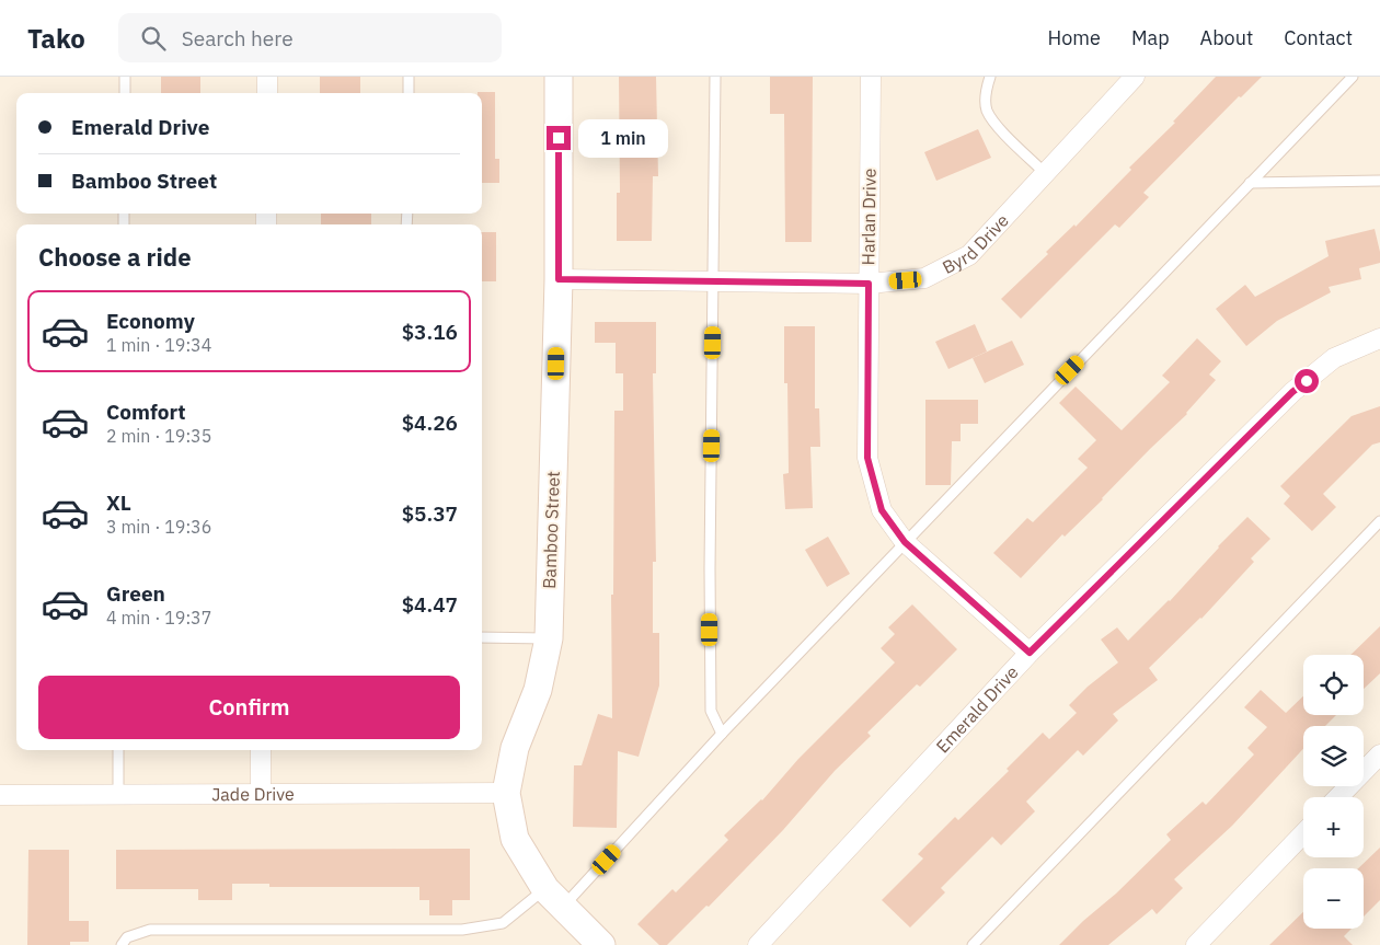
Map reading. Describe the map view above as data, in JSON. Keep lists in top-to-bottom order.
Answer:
{
  "streets": {
    "street": [
      "Harlan Drive",
      "Byrd Drive",
      "Bamboo Street",
      "Emerald Drive",
      "Jade Drive"
    ]
  },
  "crossings": [
    ["Harlan Drive", "Byrd Drive"],
    ["Harlan Drive", "Emerald Drive"],
    ["Byrd Drive", "Bamboo Street"],
    ["Bamboo Street", "Jade Drive"]
  ],
  "page": {
    "header": "Tako",
    "search": "Search here",
    "nav": [
      "Home",
      "Map",
      "About",
      "Contact"
    ],
    "banner": ["Emerald Drive", "Bamboo Street"],
    "bubble": "1 min",
    "heading": "Choose a ride",
    "list": [
      {
        "name": "Economy",
        "note": "1 min · 19:34",
        "value": "$3.16"
      },
      {
        "name": "Comfort",
        "note": "2 min · 19:35",
        "value": "$4.26"
      },
      {
        "name": "XL",
        "note": "3 min · 19:36",
        "value": "$5.37"
      },
      {
        "name": "Green",
        "note": "4 min · 19:37",
        "value": "$4.47"
      }
    ],
    "map_buttons": ["+", "−"],
    "buttons": "Confirm"
  }
}
